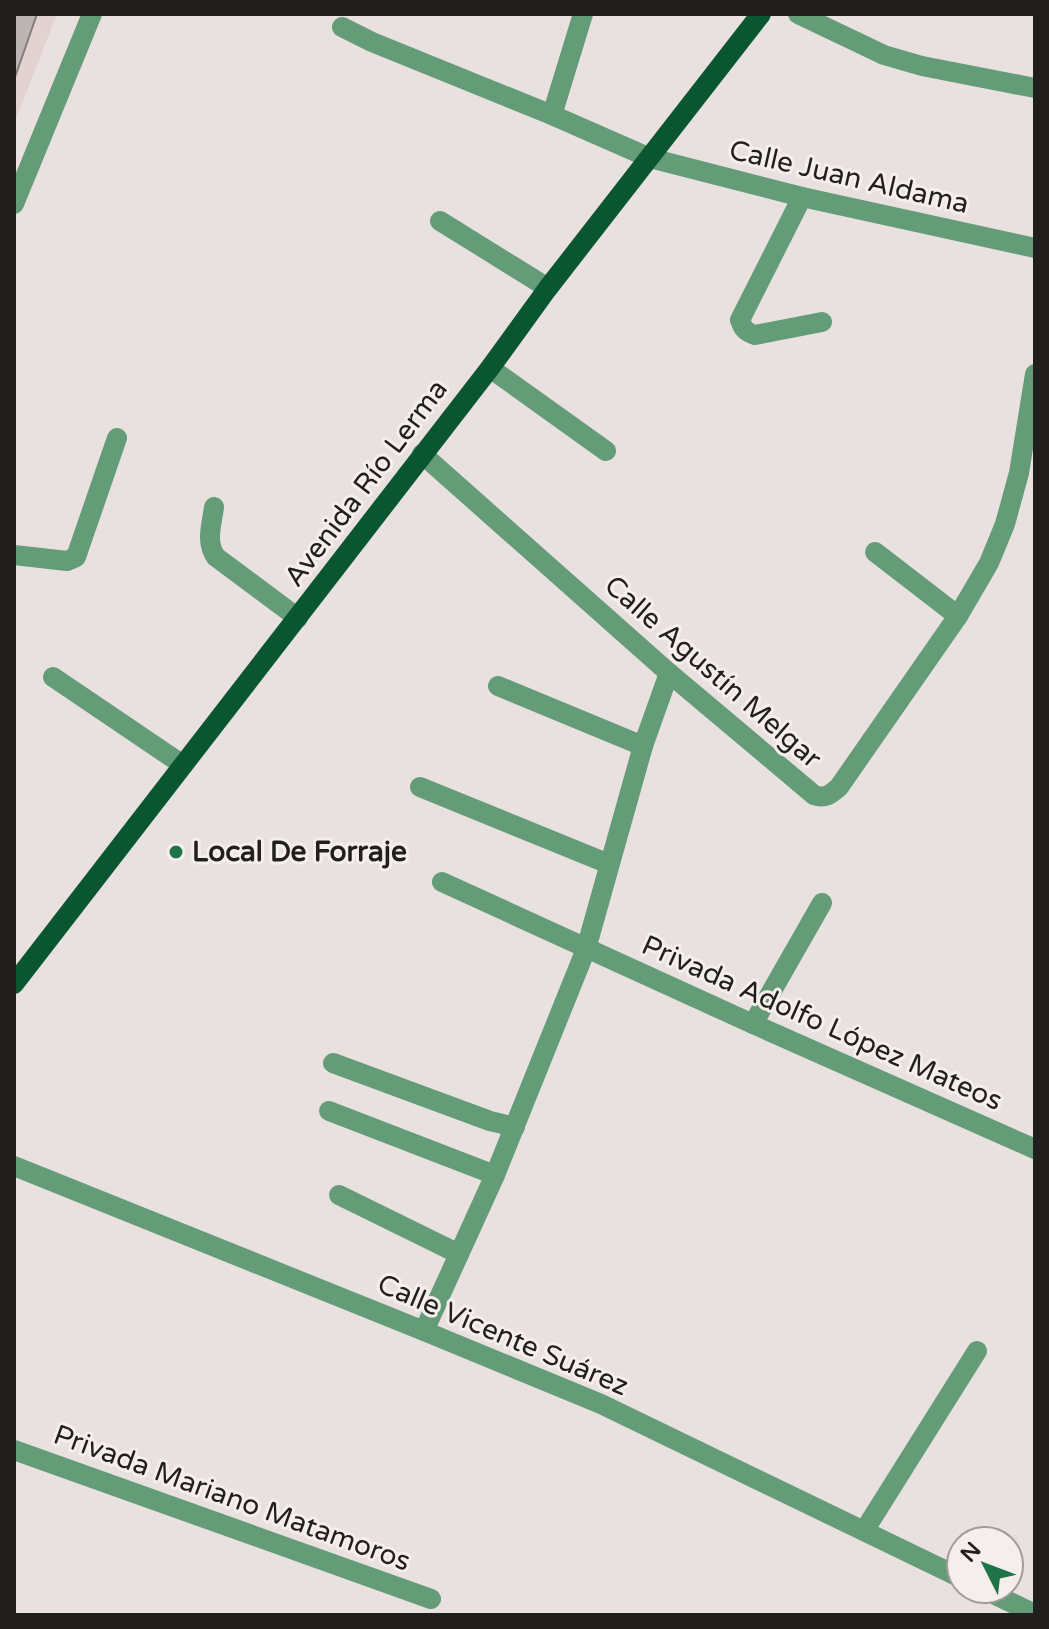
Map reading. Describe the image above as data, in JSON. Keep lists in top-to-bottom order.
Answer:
{
  "streets": {
    "main road": ["Avenida Río Lerma"],
    "street": [
      "Calle Juan Aldama",
      "Calle Agustín Melgar",
      "Privada Adolfo López Mateos",
      "Calle Vicente Suárez",
      "Privada Mariano Matamoros"
    ]
  },
  "crossings": [
    ["Calle Juan Aldama", "Avenida Río Lerma"],
    ["Avenida Río Lerma", "Calle Agustín Melgar"]
  ],
  "places": ["Local De Forraje"],
  "north": "top left"
}
